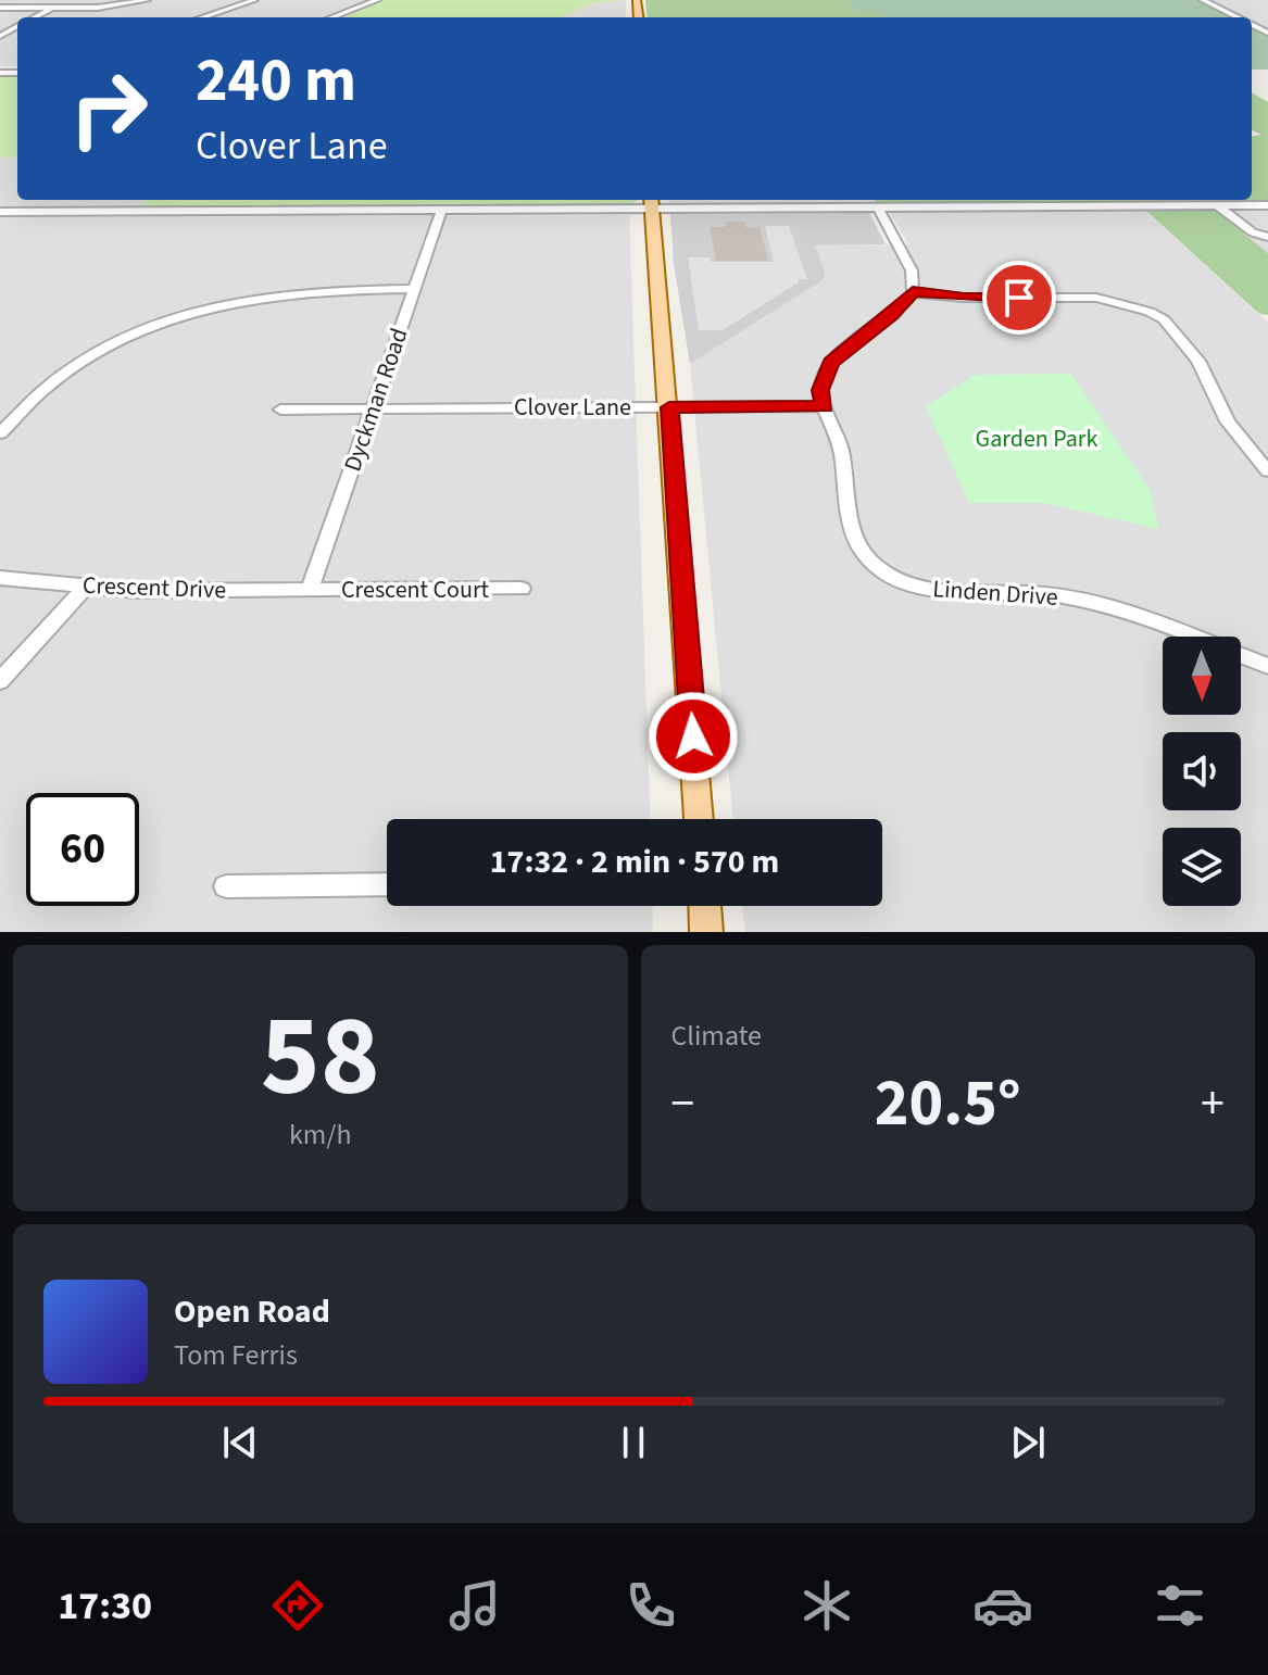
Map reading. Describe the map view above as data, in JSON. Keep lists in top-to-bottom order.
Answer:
{
  "streets": {
    "street": [
      "Dyckman Road",
      "Clover Lane",
      "Crescent Drive",
      "Crescent Court",
      "Linden Drive"
    ]
  },
  "crossings": [
    ["Dyckman Road", "Clover Lane"],
    ["Dyckman Road", "Crescent Drive"],
    ["Dyckman Road", "Crescent Court"],
    ["Clover Lane", "Linden Drive"],
    ["Crescent Drive", "Crescent Court"]
  ],
  "parks": ["Garden Park"],
  "north": "bottom",
  "page": {
    "turn": ["240 m", "Clover Lane"],
    "limit": "60",
    "trip": "17:32 · 2 min · 570 m",
    "tile": [
      ["58", "km/h"],
      "Climate"
    ],
    "heat": ["−", "20.5°", "+"],
    "song": ["Open Road", "Tom Ferris"],
    "tabs": "17:30"
  }
}
